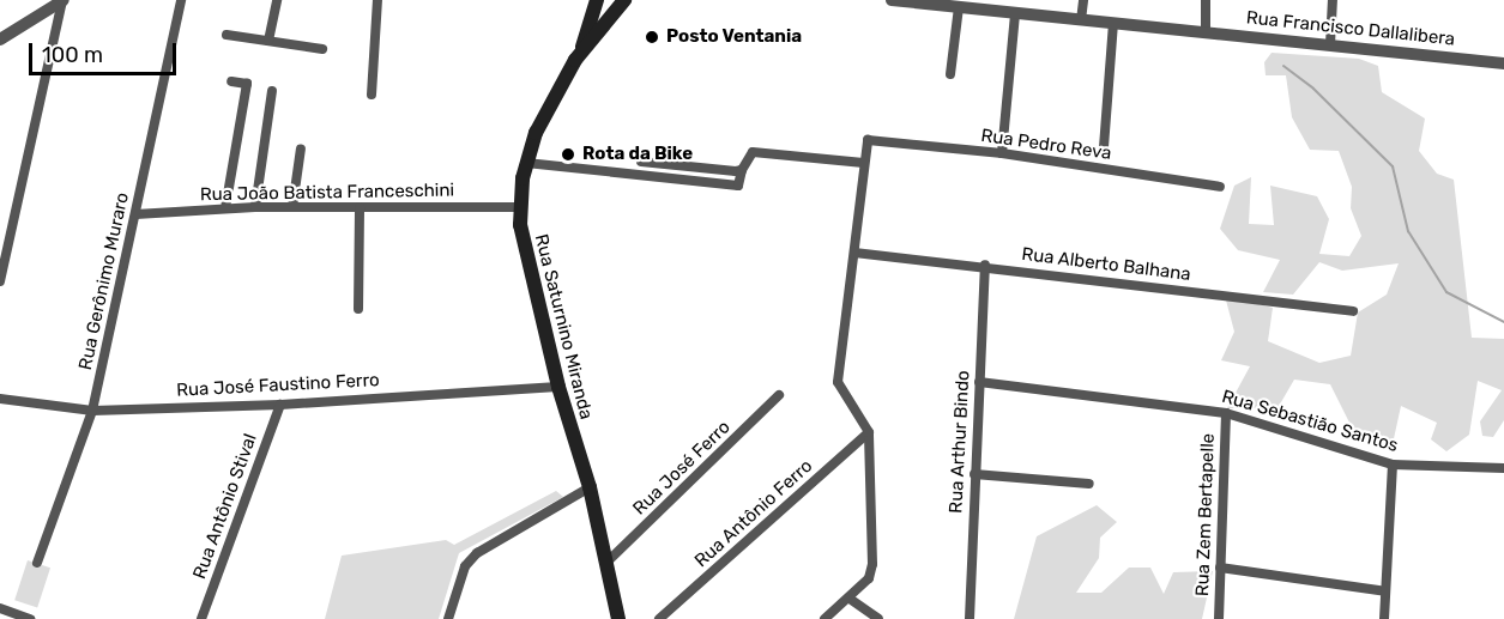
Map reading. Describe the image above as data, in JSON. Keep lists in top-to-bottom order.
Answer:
{
  "streets": {
    "main road": ["Rua Saturnino Miranda"],
    "street": [
      "Rua Francisco Dallalibera",
      "Rua Pedro Reva",
      "Rua João Batista Franceschini",
      "Rua Alberto Balhana",
      "Rua Gerônimo Muraro",
      "Rua José Faustino Ferro",
      "Rua Sebastião Santos",
      "Rua Arthur Bindo",
      "Rua José Ferro",
      "Rua Antônio Stival",
      "Rua Antônio Ferro",
      "Rua Zem Bertapelle"
    ]
  },
  "crossings": [
    ["Rua João Batista Franceschini", "Rua Gerônimo Muraro"],
    ["Rua João Batista Franceschini", "Rua Saturnino Miranda"],
    ["Rua Alberto Balhana", "Rua Arthur Bindo"],
    ["Rua Gerônimo Muraro", "Rua José Faustino Ferro"],
    ["Rua Saturnino Miranda", "Rua José Faustino Ferro"],
    ["Rua Saturnino Miranda", "Rua José Ferro"],
    ["Rua José Faustino Ferro", "Rua Antônio Stival"],
    ["Rua Sebastião Santos", "Rua Arthur Bindo"],
    ["Rua Sebastião Santos", "Rua Zem Bertapelle"]
  ],
  "places": ["Posto Ventania", "Rota da Bike"],
  "scale_bar": "100 m"
}
